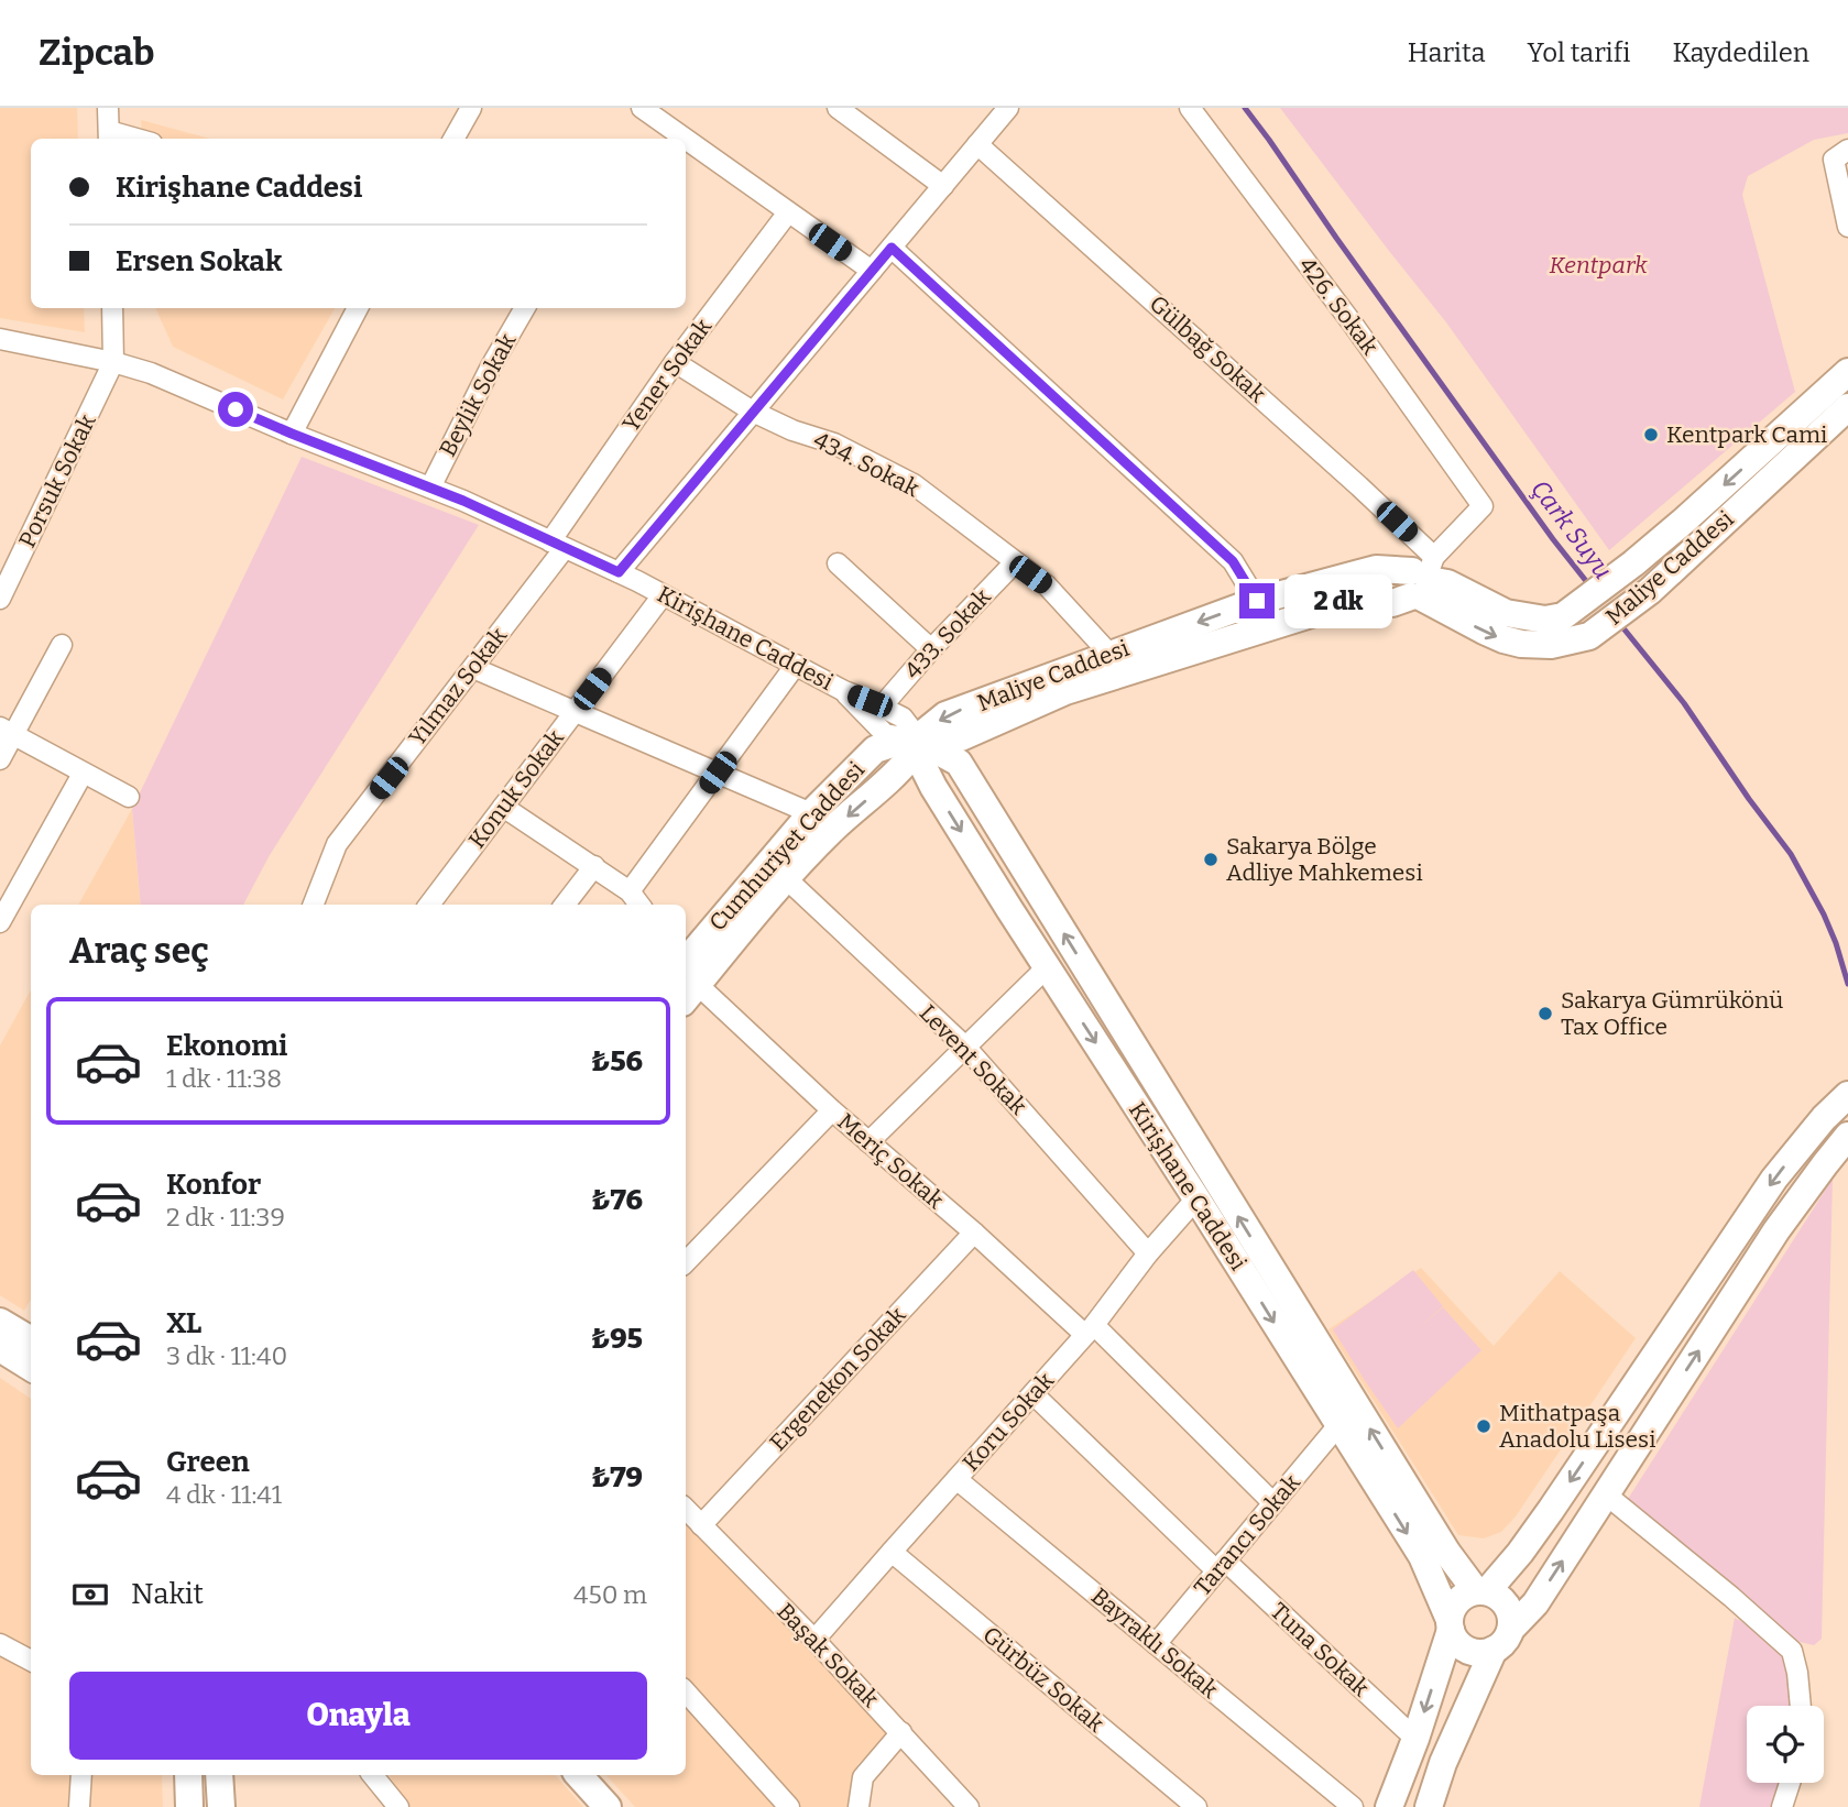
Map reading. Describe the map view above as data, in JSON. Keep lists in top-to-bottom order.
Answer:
{
  "streets": {
    "main road": ["Maliye Caddesi", "Kirişhane Caddesi", "Cumhuriyet Caddesi"],
    "street": [
      "426. Sokak",
      "Gülbağ Sokak",
      "Yener Sokak",
      "Beylik Sokak",
      "434. Sokak",
      "Porsuk Sokak",
      "433. Sokak",
      "Yılmaz Sokak",
      "Konuk Sokak",
      "Levent Sokak",
      "Meriç Sokak",
      "Ergenekon Sokak",
      "Koru Sokak",
      "Tarancı Sokak",
      "Bayraklı Sokak",
      "Tuna Sokak",
      "Başak Sokak",
      "Gürbüz Sokak"
    ]
  },
  "crossings": [
    ["426. Sokak", "Gülbağ Sokak"],
    ["426. Sokak", "Maliye Caddesi"],
    ["Gülbağ Sokak", "Maliye Caddesi"],
    ["Yener Sokak", "434. Sokak"],
    ["Yener Sokak", "Kirişhane Caddesi"],
    ["Yener Sokak", "Yılmaz Sokak"],
    ["Beylik Sokak", "Kirişhane Caddesi"],
    ["434. Sokak", "Maliye Caddesi"],
    ["434. Sokak", "433. Sokak"],
    ["Porsuk Sokak", "Kirişhane Caddesi"],
    ["Maliye Caddesi", "Kirişhane Caddesi"],
    ["Maliye Caddesi", "Cumhuriyet Caddesi"],
    ["433. Sokak", "Kirişhane Caddesi"],
    ["Kirişhane Caddesi", "Yılmaz Sokak"],
    ["Kirişhane Caddesi", "Konuk Sokak"],
    ["Kirişhane Caddesi", "Cumhuriyet Caddesi"],
    ["Kirişhane Caddesi", "Koru Sokak"],
    ["Kirişhane Caddesi", "Tarancı Sokak"],
    ["Cumhuriyet Caddesi", "Levent Sokak"],
    ["Cumhuriyet Caddesi", "Meriç Sokak"],
    ["Levent Sokak", "Koru Sokak"],
    ["Meriç Sokak", "Ergenekon Sokak"],
    ["Meriç Sokak", "Koru Sokak"],
    ["Meriç Sokak", "Tarancı Sokak"],
    ["Ergenekon Sokak", "Başak Sokak"],
    ["Koru Sokak", "Bayraklı Sokak"],
    ["Koru Sokak", "Tuna Sokak"],
    ["Koru Sokak", "Başak Sokak"],
    ["Koru Sokak", "Gürbüz Sokak"],
    ["Tarancı Sokak", "Bayraklı Sokak"],
    ["Tarancı Sokak", "Tuna Sokak"]
  ],
  "water": ["Çark Suyu"],
  "parks": ["Kentpark"],
  "places": [
    "Kentpark Cami",
    "Sakarya Bölge Adliye Mahkemesi",
    "Sakarya Gümrükönü Tax Office",
    "Mithatpaşa Anadolu Lisesi"
  ],
  "page": {
    "header": "Zipcab",
    "nav": ["Harita", "Yol tarifi", "Kaydedilen"],
    "banner": ["Kirişhane Caddesi", "Ersen Sokak"],
    "bubble": "2 dk",
    "heading": "Araç seç",
    "list": [
      {
        "name": "Ekonomi",
        "note": "1 dk · 11:38",
        "value": "₺56"
      },
      {
        "name": "Konfor",
        "note": "2 dk · 11:39",
        "value": "₺76"
      },
      {
        "name": "XL",
        "note": "3 dk · 11:40",
        "value": "₺95"
      },
      {
        "name": "Green",
        "note": "4 dk · 11:41",
        "value": "₺79"
      }
    ],
    "pay": ["Nakit", "450 m"],
    "buttons": "Onayla"
  }
}
